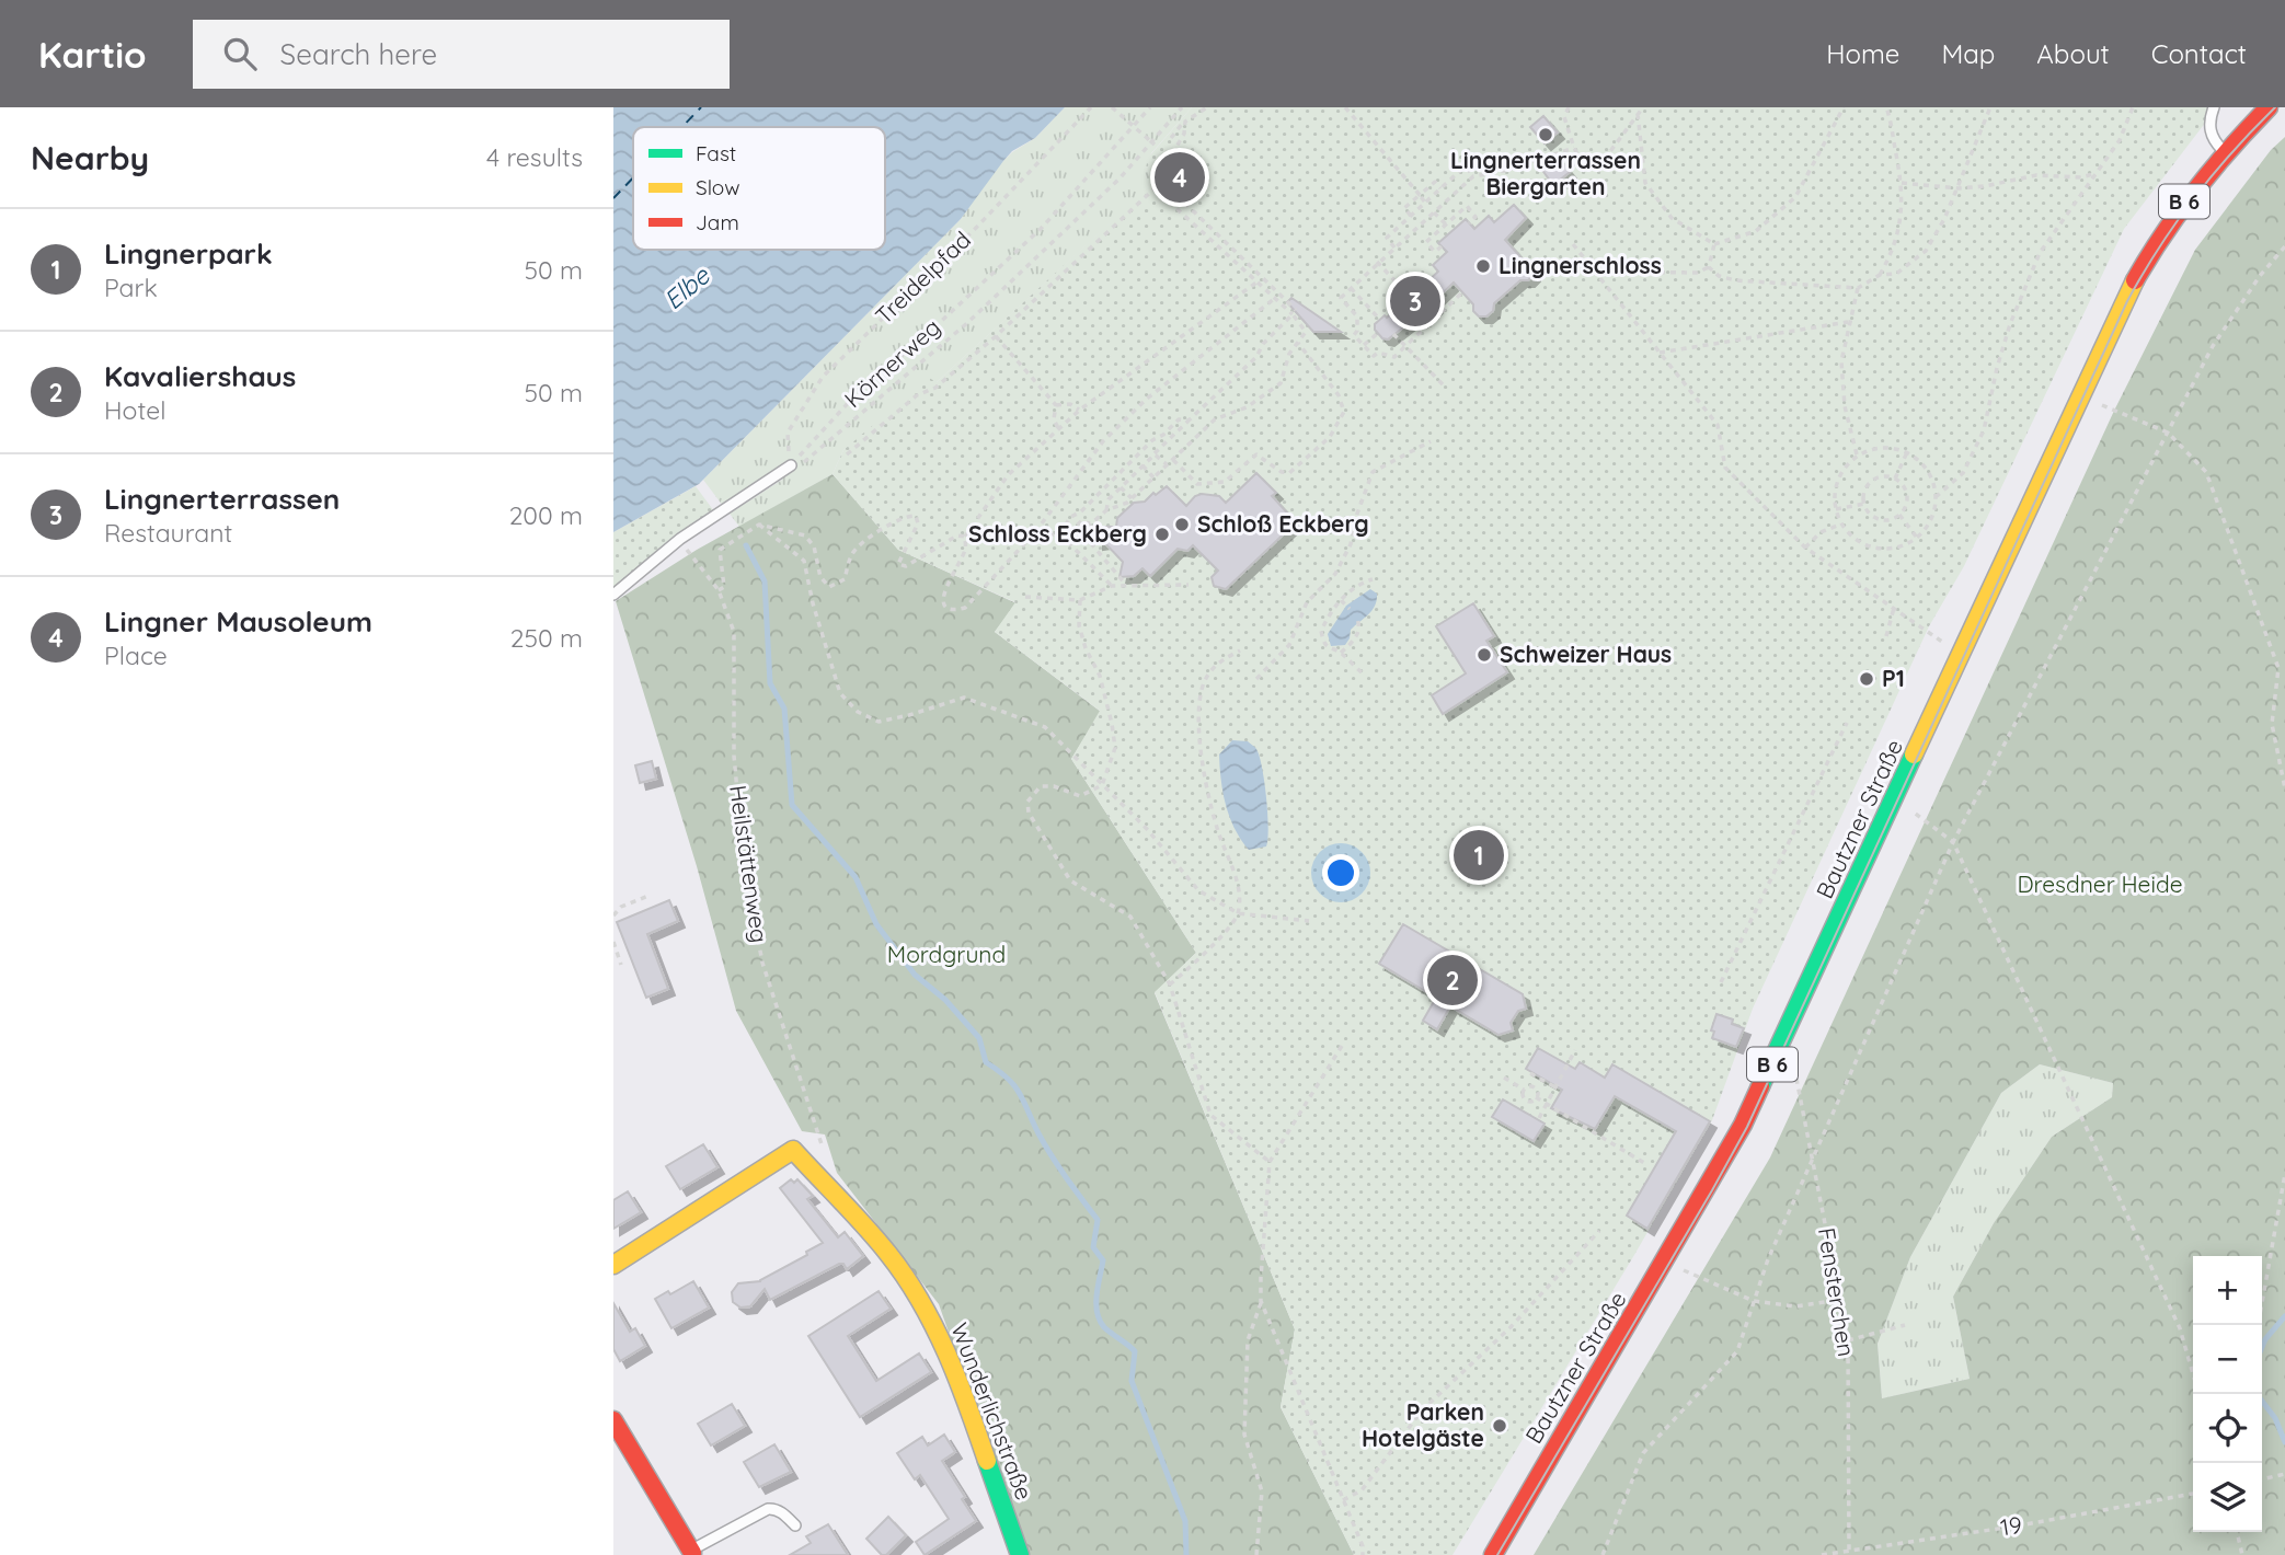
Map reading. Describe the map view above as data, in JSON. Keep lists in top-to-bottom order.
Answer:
{
  "streets": {
    "main road": ["B 6", "Bautzner Straße", "Wunderlichstraße"],
    "path": [
      "Treidelpfad",
      "Körnerweg",
      "Heilstättenweg",
      "Fensterchen",
      "19"
    ]
  },
  "crossings": [
    ["Treidelpfad", "Körnerweg"],
    ["Bautzner Straße", "Fensterchen"],
    ["Fensterchen", "19"]
  ],
  "water": ["Elbe"],
  "parks": ["Dresdner Heide", "Mordgrund"],
  "places": [
    "Lingnerterrassen Biergarten",
    "Lingnerschloss",
    "Schloß Eckberg",
    "Schloss Eckberg",
    "Schweizer Haus",
    "P1",
    "Parken Hotelgäste"
  ],
  "legend": ["Fast", "Slow", "Jam"],
  "page": {
    "header": "Kartio",
    "search": "Search here",
    "nav": [
      "Home",
      "Map",
      "About",
      "Contact"
    ],
    "heading": ["Nearby", "4 results"],
    "pins": [
      "4",
      "3",
      "1",
      "2"
    ],
    "list": [
      {
        "mark": "1",
        "name": "Lingnerpark",
        "note": "Park",
        "value": "50 m"
      },
      {
        "mark": "2",
        "name": "Kavaliershaus",
        "note": "Hotel",
        "value": "50 m"
      },
      {
        "mark": "3",
        "name": "Lingnerterrassen",
        "note": "Restaurant",
        "value": "200 m"
      },
      {
        "mark": "4",
        "name": "Lingner Mausoleum",
        "note": "Place",
        "value": "250 m"
      }
    ],
    "map_buttons": ["+", "−"]
  }
}
